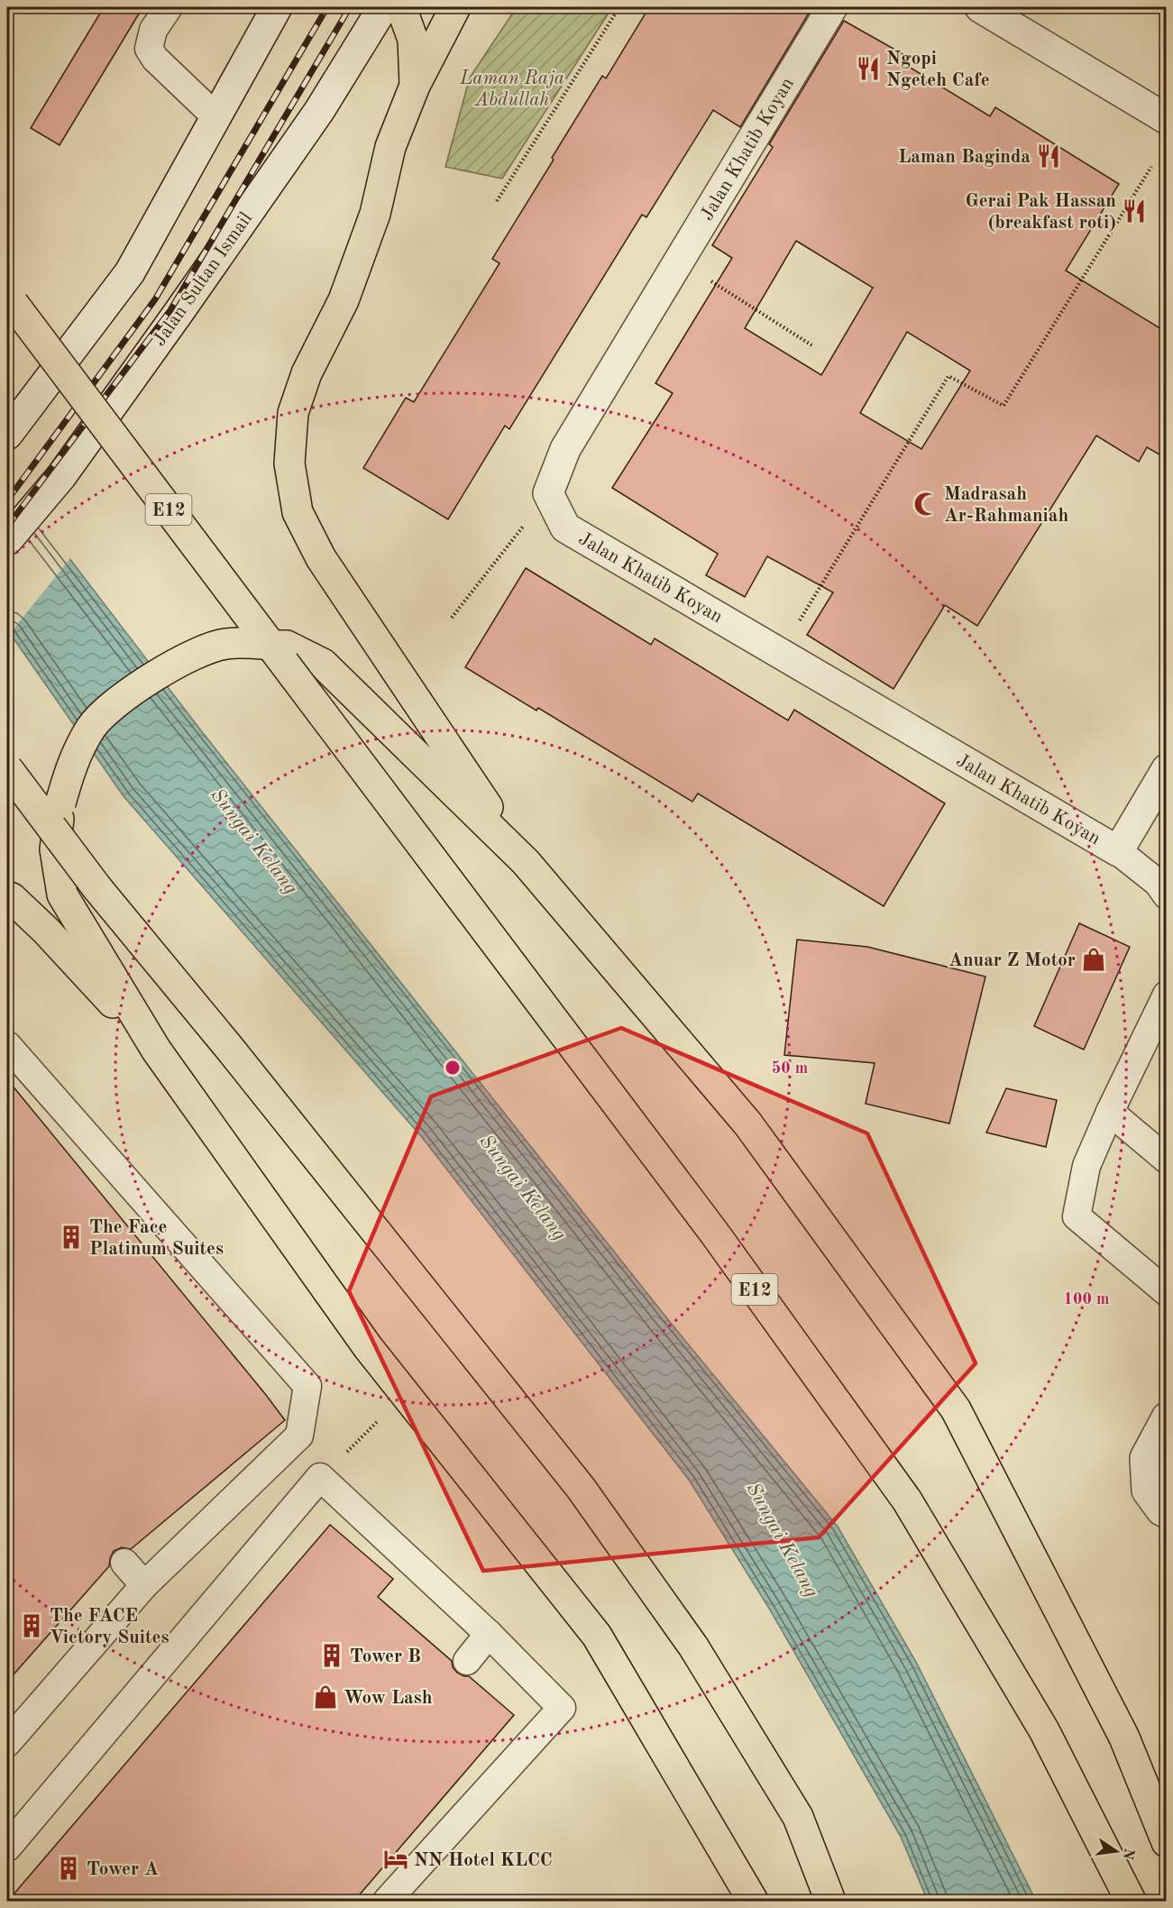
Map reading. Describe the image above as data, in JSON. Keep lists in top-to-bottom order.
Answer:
{
  "streets": {
    "highway": ["E12"],
    "street": ["Jalan Khatib Koyan", "Jalan Sultan Ismail"]
  },
  "water": ["Sungai Kelang"],
  "parks": ["Laman Raja Abdullah"],
  "places": {
    "restaurant": ["Ngopi Ngeteh Cafe", "Laman Baginda", "Gerai Pak Hassan (breakfast roti)"],
    "mosque": ["Madrasah Ar-Rahmaniah"],
    "shop": ["Anuar Z Motor", "Wow Lash"],
    "building": [
      "The Face Platinum Suites",
      "The FACE Victory Suites",
      "Tower B",
      "Tower A"
    ],
    "hotel": ["NN Hotel KLCC"]
  },
  "north": "right",
  "rings": ["50 m", "100 m"]
}
